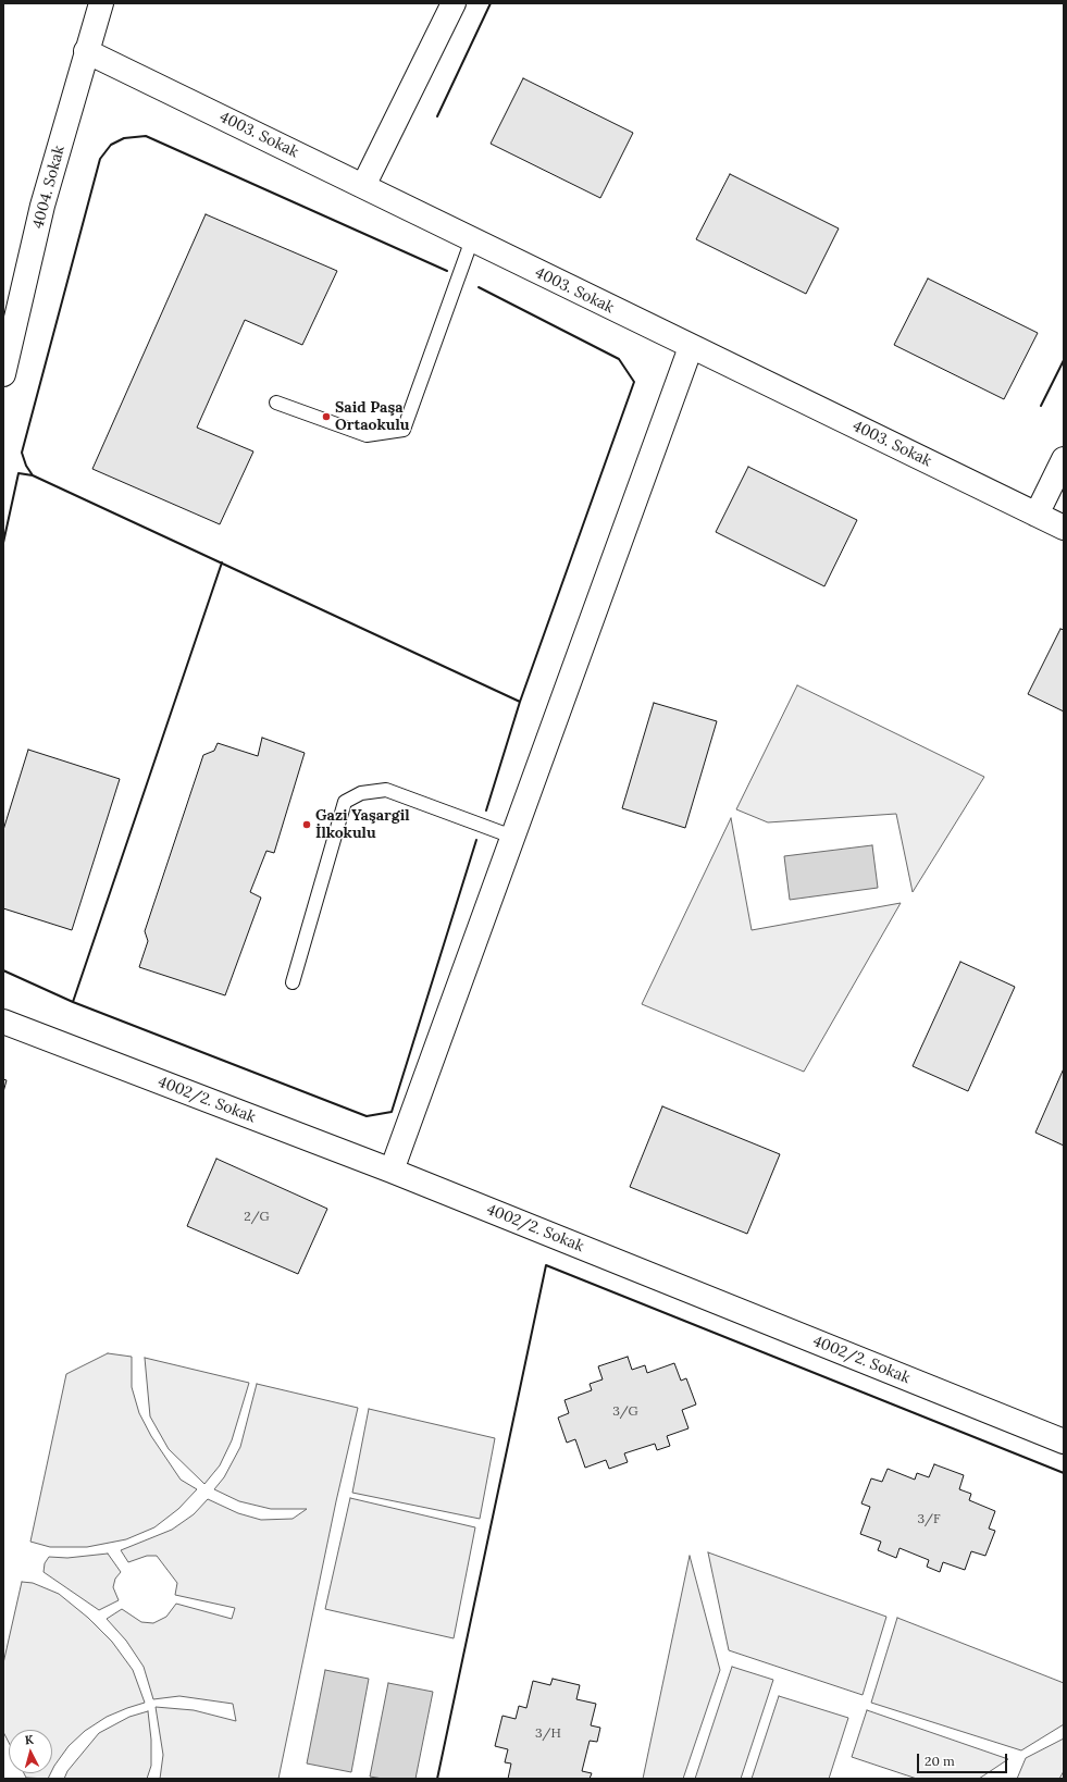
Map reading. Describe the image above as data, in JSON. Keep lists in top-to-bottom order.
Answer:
{
  "streets": {
    "street": ["4003. Sokak", "4004. Sokak", "4002/2. Sokak"]
  },
  "crossings": [
    ["4003. Sokak", "4004. Sokak"]
  ],
  "places": ["Said Paşa Ortaokulu", "Gazi Yaşargil İlkokulu"],
  "house_numbers": [
    "2/G",
    "3/G",
    "3/F",
    "3/H"
  ],
  "scale_bar": "20 m",
  "north": "top"
}
